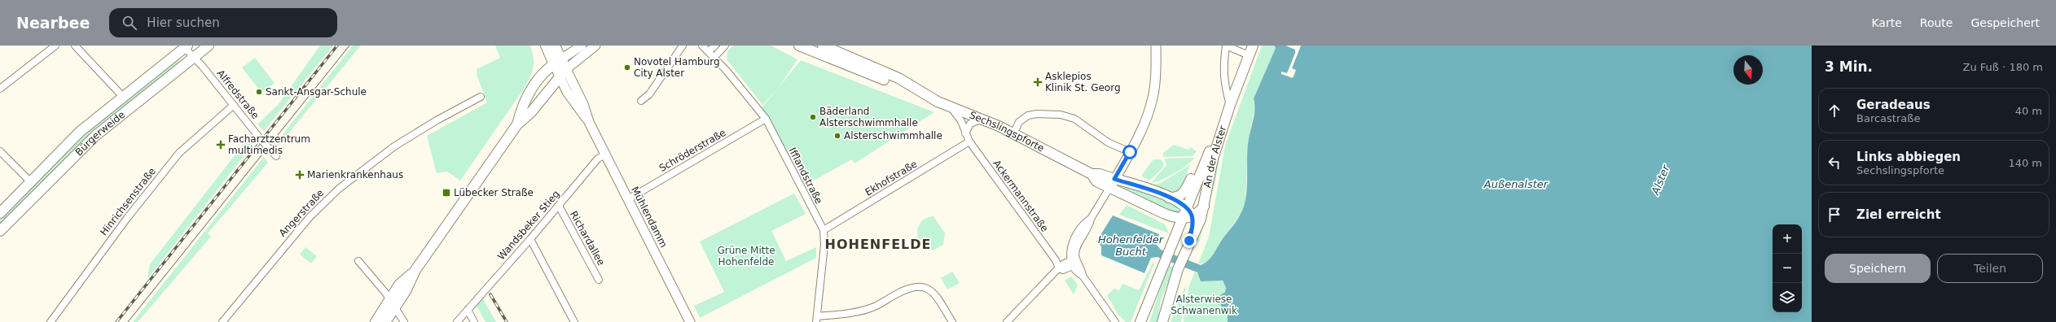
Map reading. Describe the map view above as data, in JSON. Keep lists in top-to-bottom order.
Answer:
{
  "streets": {
    "main road": [
      "Sechslingspforte",
      "Bürgerweide",
      "An der Alster",
      "Mühlendamm"
    ],
    "street": [
      "Alfredstraße",
      "Schröderstraße",
      "Ifflandstraße",
      "Ekhofstraße",
      "Ackermannstraße",
      "Hinrichsenstraße",
      "Angerstraße",
      "Wandsbeker Stieg",
      "Richardallee"
    ]
  },
  "crossings": [
    ["Alfredstraße", "Bürgerweide"],
    ["Alfredstraße", "Hinrichsenstraße"],
    ["Sechslingspforte", "An der Alster"],
    ["Sechslingspforte", "Ackermannstraße"],
    ["Schröderstraße", "Ifflandstraße"],
    ["Schröderstraße", "Mühlendamm"],
    ["Ifflandstraße", "Ekhofstraße"],
    ["Ekhofstraße", "Ackermannstraße"],
    ["Mühlendamm", "Wandsbeker Stieg"],
    ["Wandsbeker Stieg", "Richardallee"]
  ],
  "districts": ["HOHENFELDE"],
  "water": ["Alster", "Außenalster", "Hohenfelder Bucht"],
  "parks": ["Grüne Mitte Hohenfelde", "Alsterwiese Schwanenwik"],
  "places": {
    "other": [
      "Novotel Hamburg City Alster",
      "Sankt-Ansgar-Schule",
      "Bäderland Alsterschwimmhalle",
      "Alsterschwimmhalle"
    ],
    "health": ["Asklepios Klinik St. Georg", "Facharztzentrum multimedis", "Marienkrankenhaus"],
    "transit": ["Lübecker Straße"]
  },
  "north": "bottom",
  "page": {
    "header": "Nearbee",
    "search": "Hier suchen",
    "nav": ["Karte", "Route", "Gespeichert"],
    "heading": ["3 Min.", "Zu Fuß · 180 m"],
    "list": [
      ["Geradeaus", "Barcastraße", "40 m"],
      ["Links abbiegen", "Sechslingspforte", "140 m"],
      "Ziel erreicht"
    ],
    "map_buttons": ["+", "−"],
    "buttons": ["Speichern", "Teilen"]
  }
}
